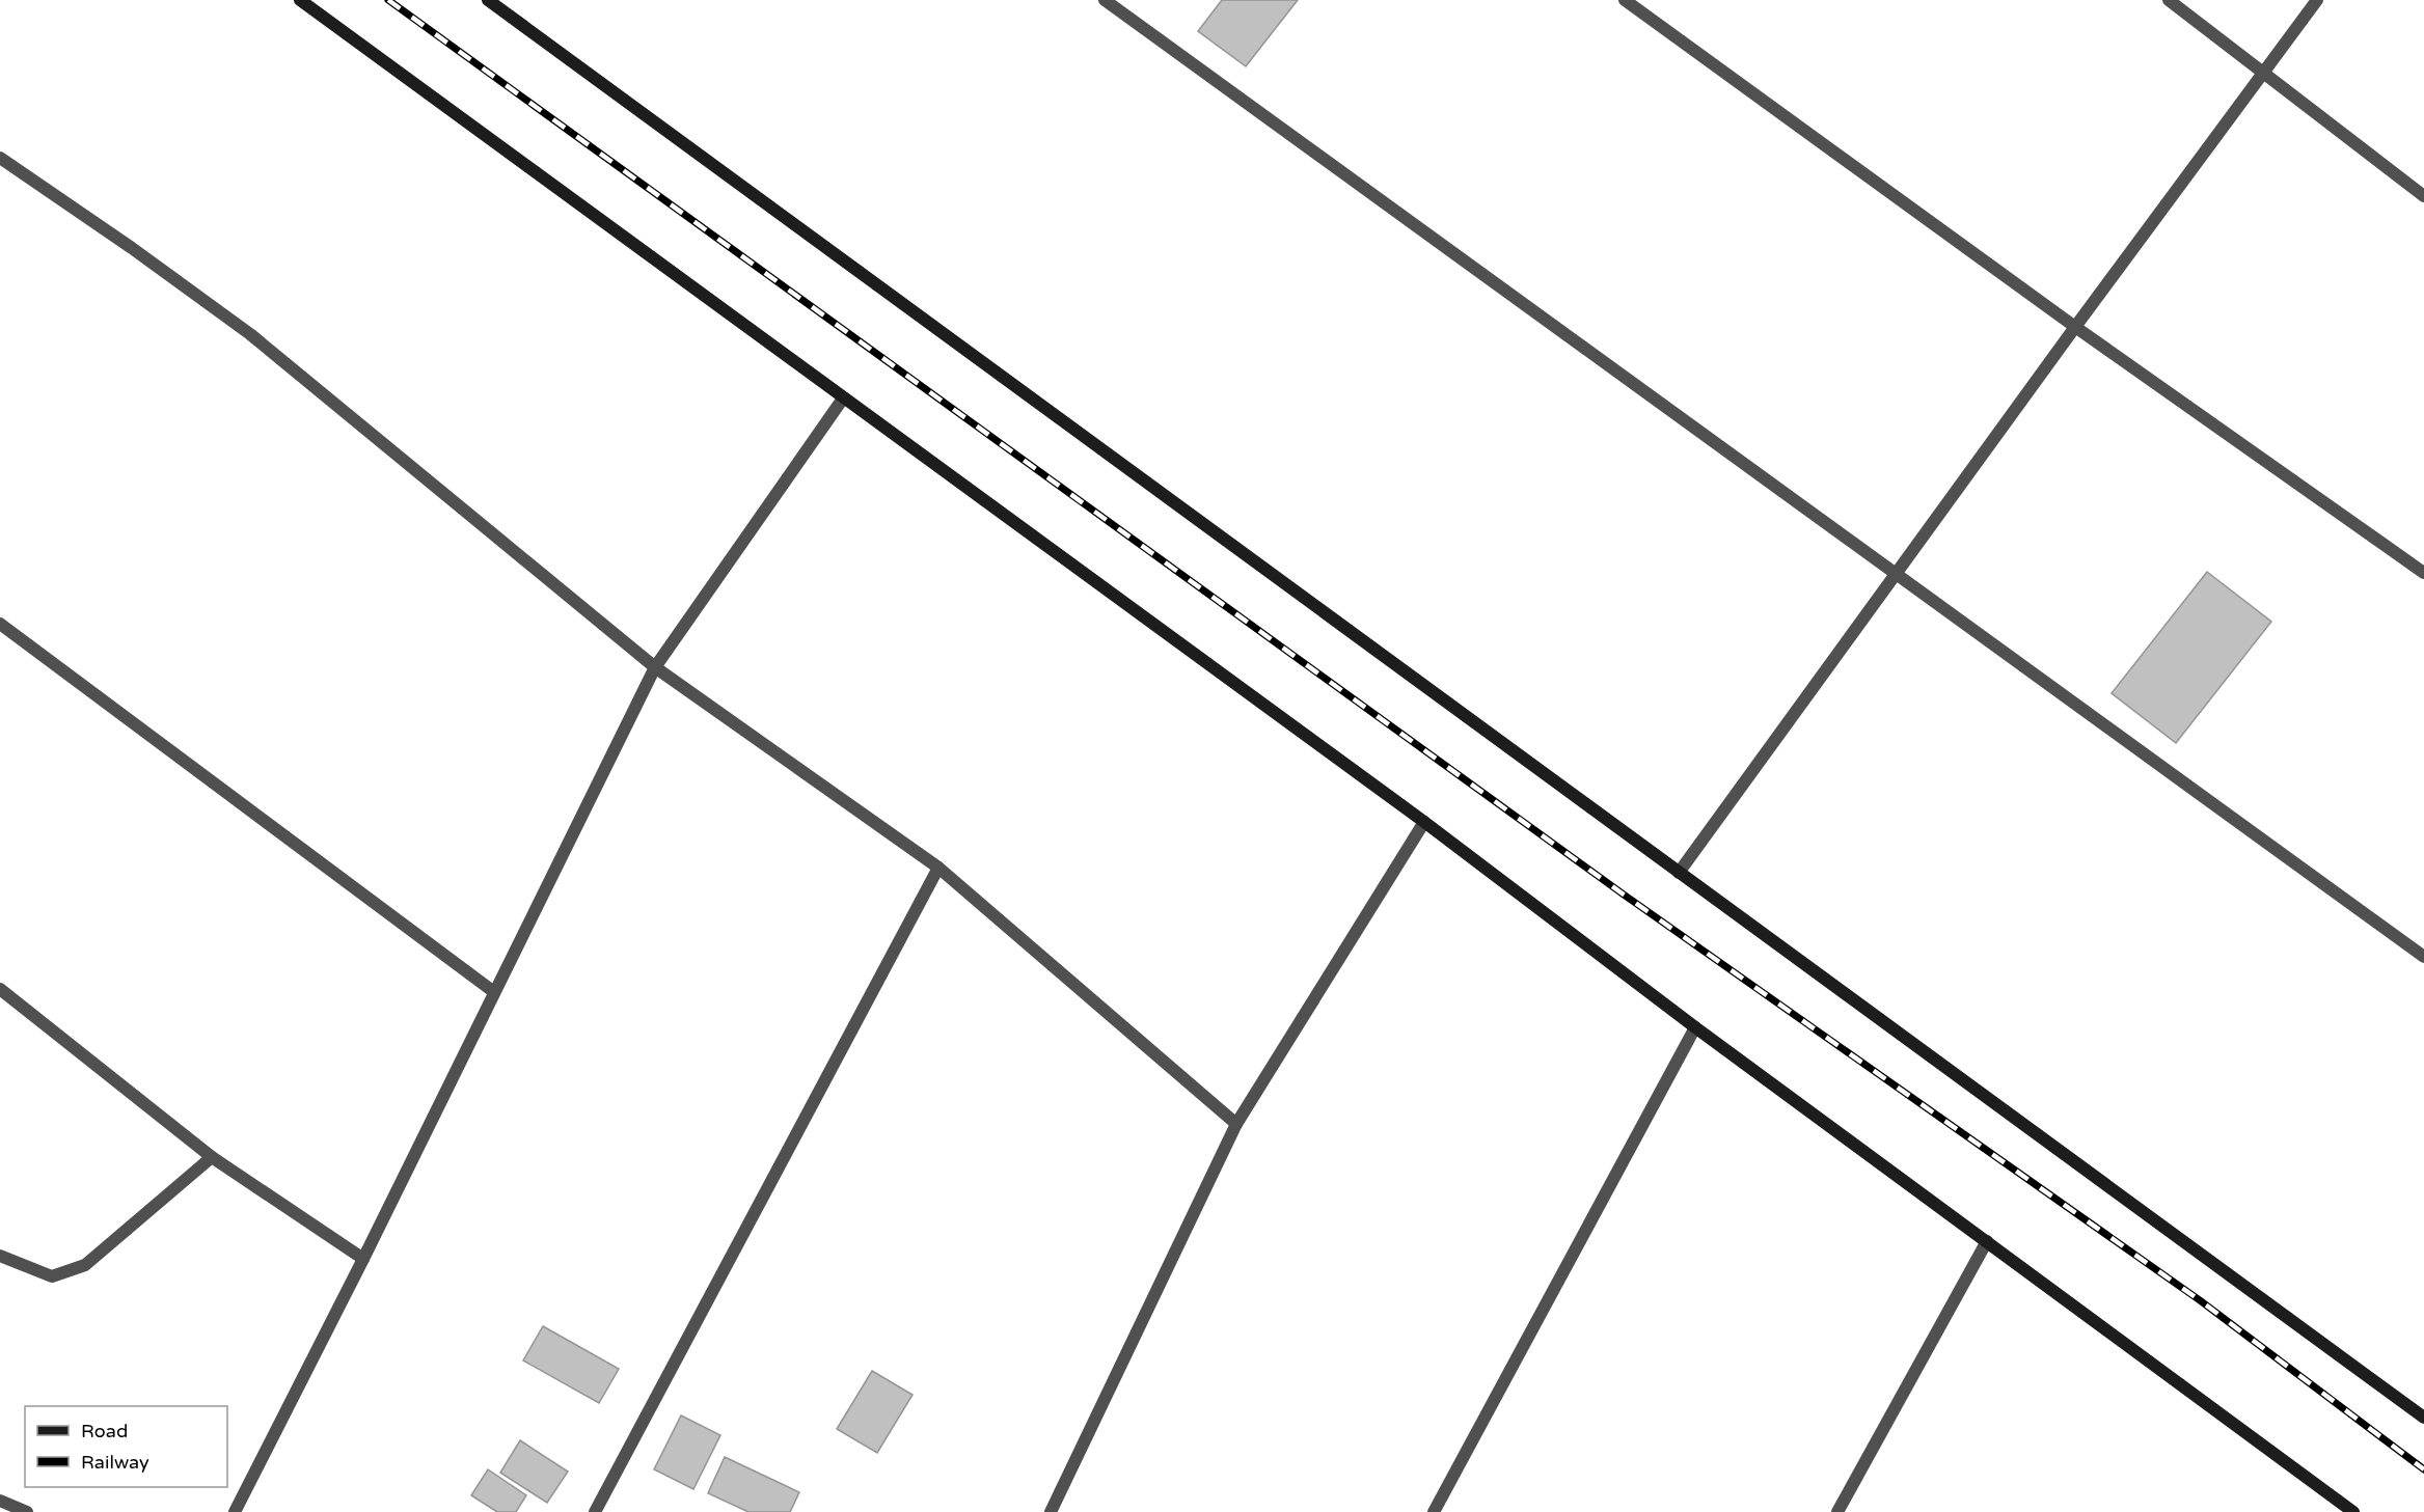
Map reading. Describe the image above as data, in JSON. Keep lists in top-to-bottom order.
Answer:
{
  "legend": ["Road", "Railway"]
}
